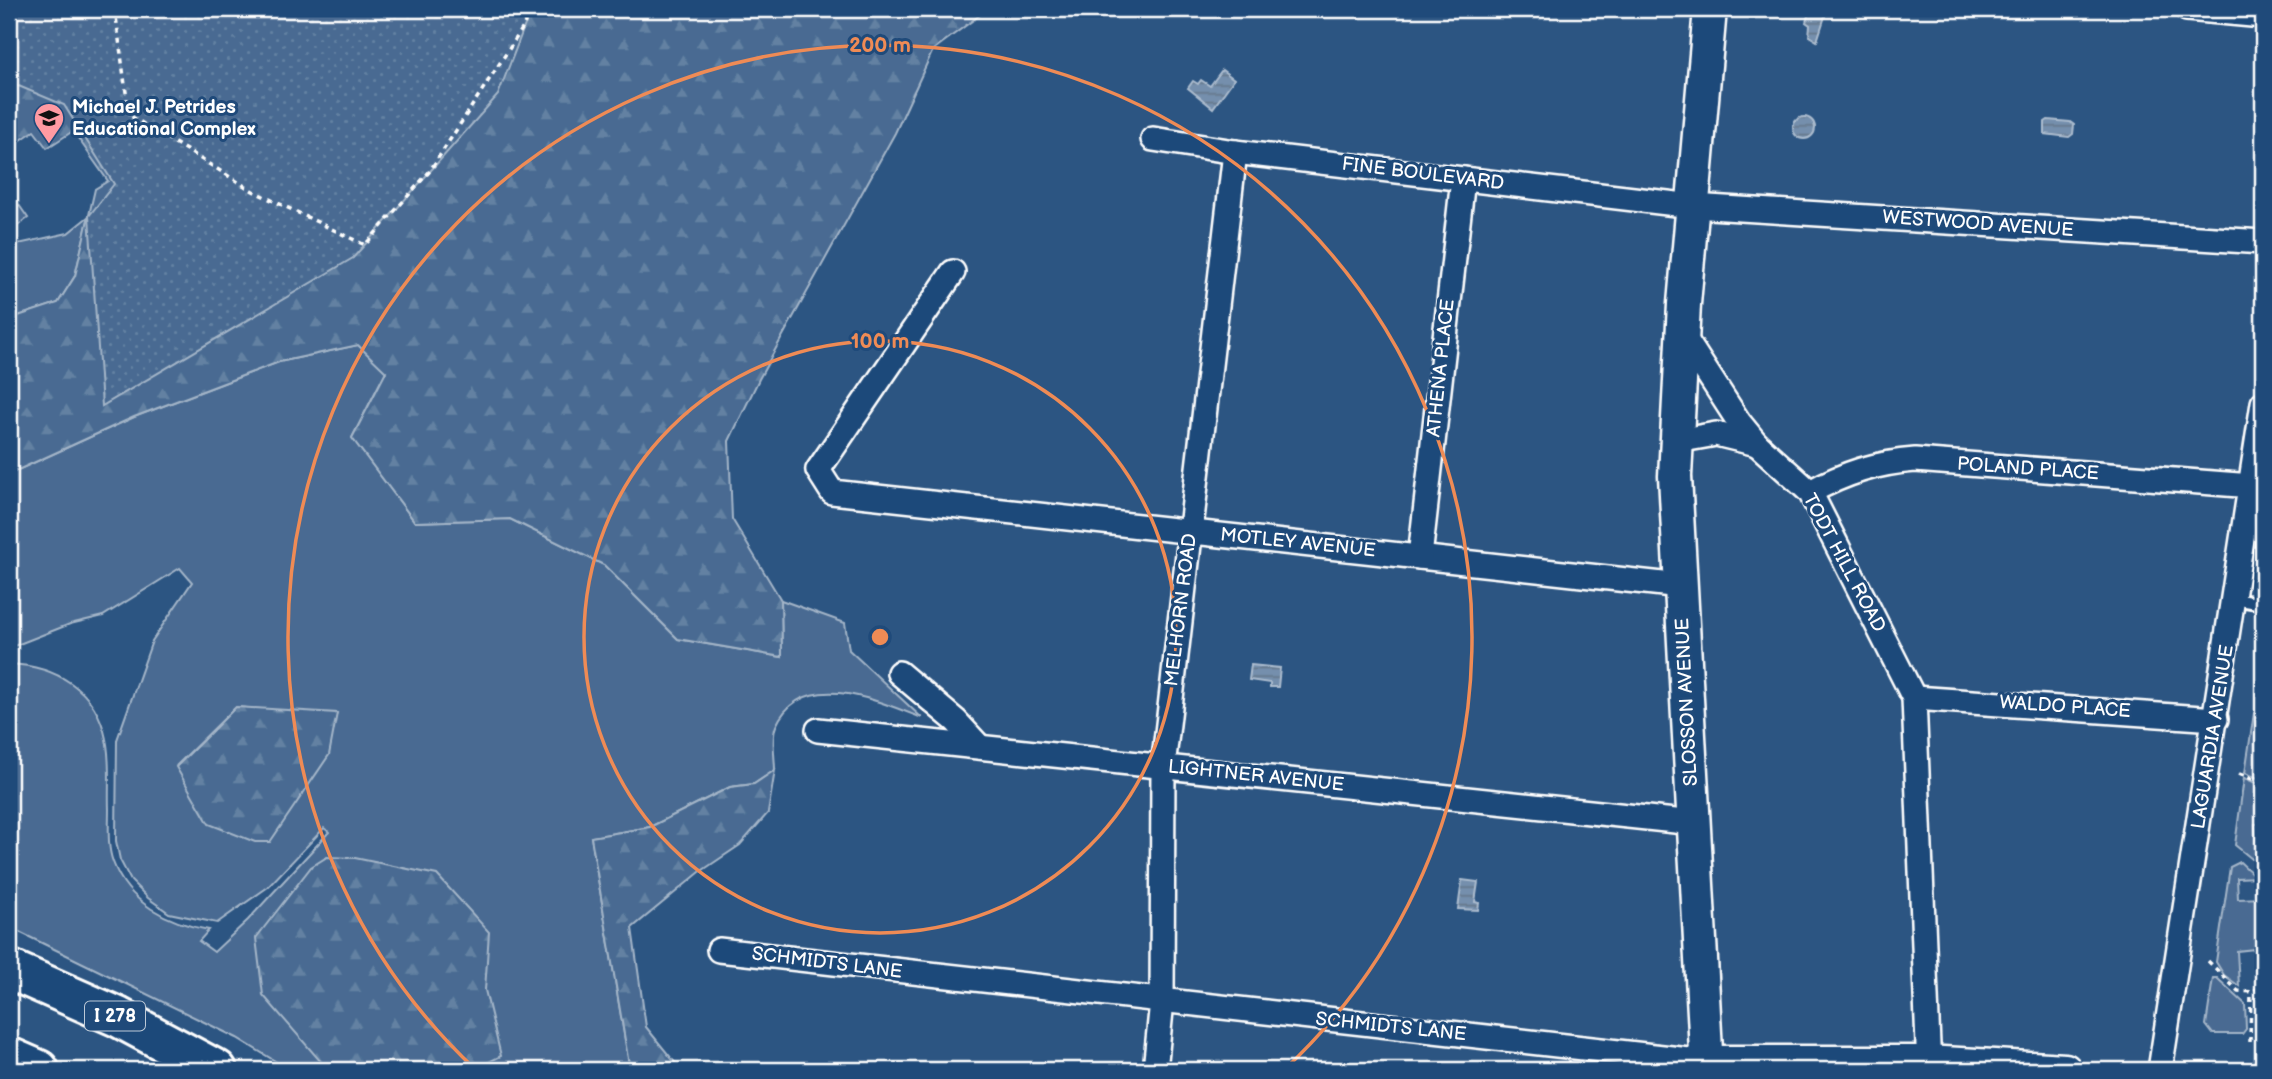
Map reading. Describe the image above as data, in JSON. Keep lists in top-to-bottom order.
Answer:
{
  "streets": {
    "highway": ["I 278"],
    "street": [
      "FINE BOULEVARD",
      "WESTWOOD AVENUE",
      "ATHENA PLACE",
      "POLAND PLACE",
      "MOTLEY AVENUE",
      "TODT HILL ROAD",
      "MELHORN ROAD",
      "SLOSSON AVENUE",
      "WALDO PLACE",
      "LAGUARDIA AVENUE",
      "LIGHTNER AVENUE",
      "SCHMIDTS LANE"
    ]
  },
  "crossings": [
    ["FINE BOULEVARD", "WESTWOOD AVENUE"],
    ["FINE BOULEVARD", "ATHENA PLACE"],
    ["FINE BOULEVARD", "MELHORN ROAD"],
    ["ATHENA PLACE", "MOTLEY AVENUE"],
    ["POLAND PLACE", "TODT HILL ROAD"],
    ["POLAND PLACE", "LAGUARDIA AVENUE"],
    ["MOTLEY AVENUE", "MELHORN ROAD"],
    ["MOTLEY AVENUE", "SLOSSON AVENUE"],
    ["TODT HILL ROAD", "SLOSSON AVENUE"],
    ["TODT HILL ROAD", "WALDO PLACE"],
    ["TODT HILL ROAD", "SCHMIDTS LANE"],
    ["MELHORN ROAD", "LIGHTNER AVENUE"],
    ["MELHORN ROAD", "SCHMIDTS LANE"],
    ["SLOSSON AVENUE", "LIGHTNER AVENUE"],
    ["SLOSSON AVENUE", "SCHMIDTS LANE"],
    ["WALDO PLACE", "LAGUARDIA AVENUE"]
  ],
  "places": {
    "school or university": ["Michael J. Petrides Educational Complex"]
  },
  "rings": ["200 m", "100 m"]
}
